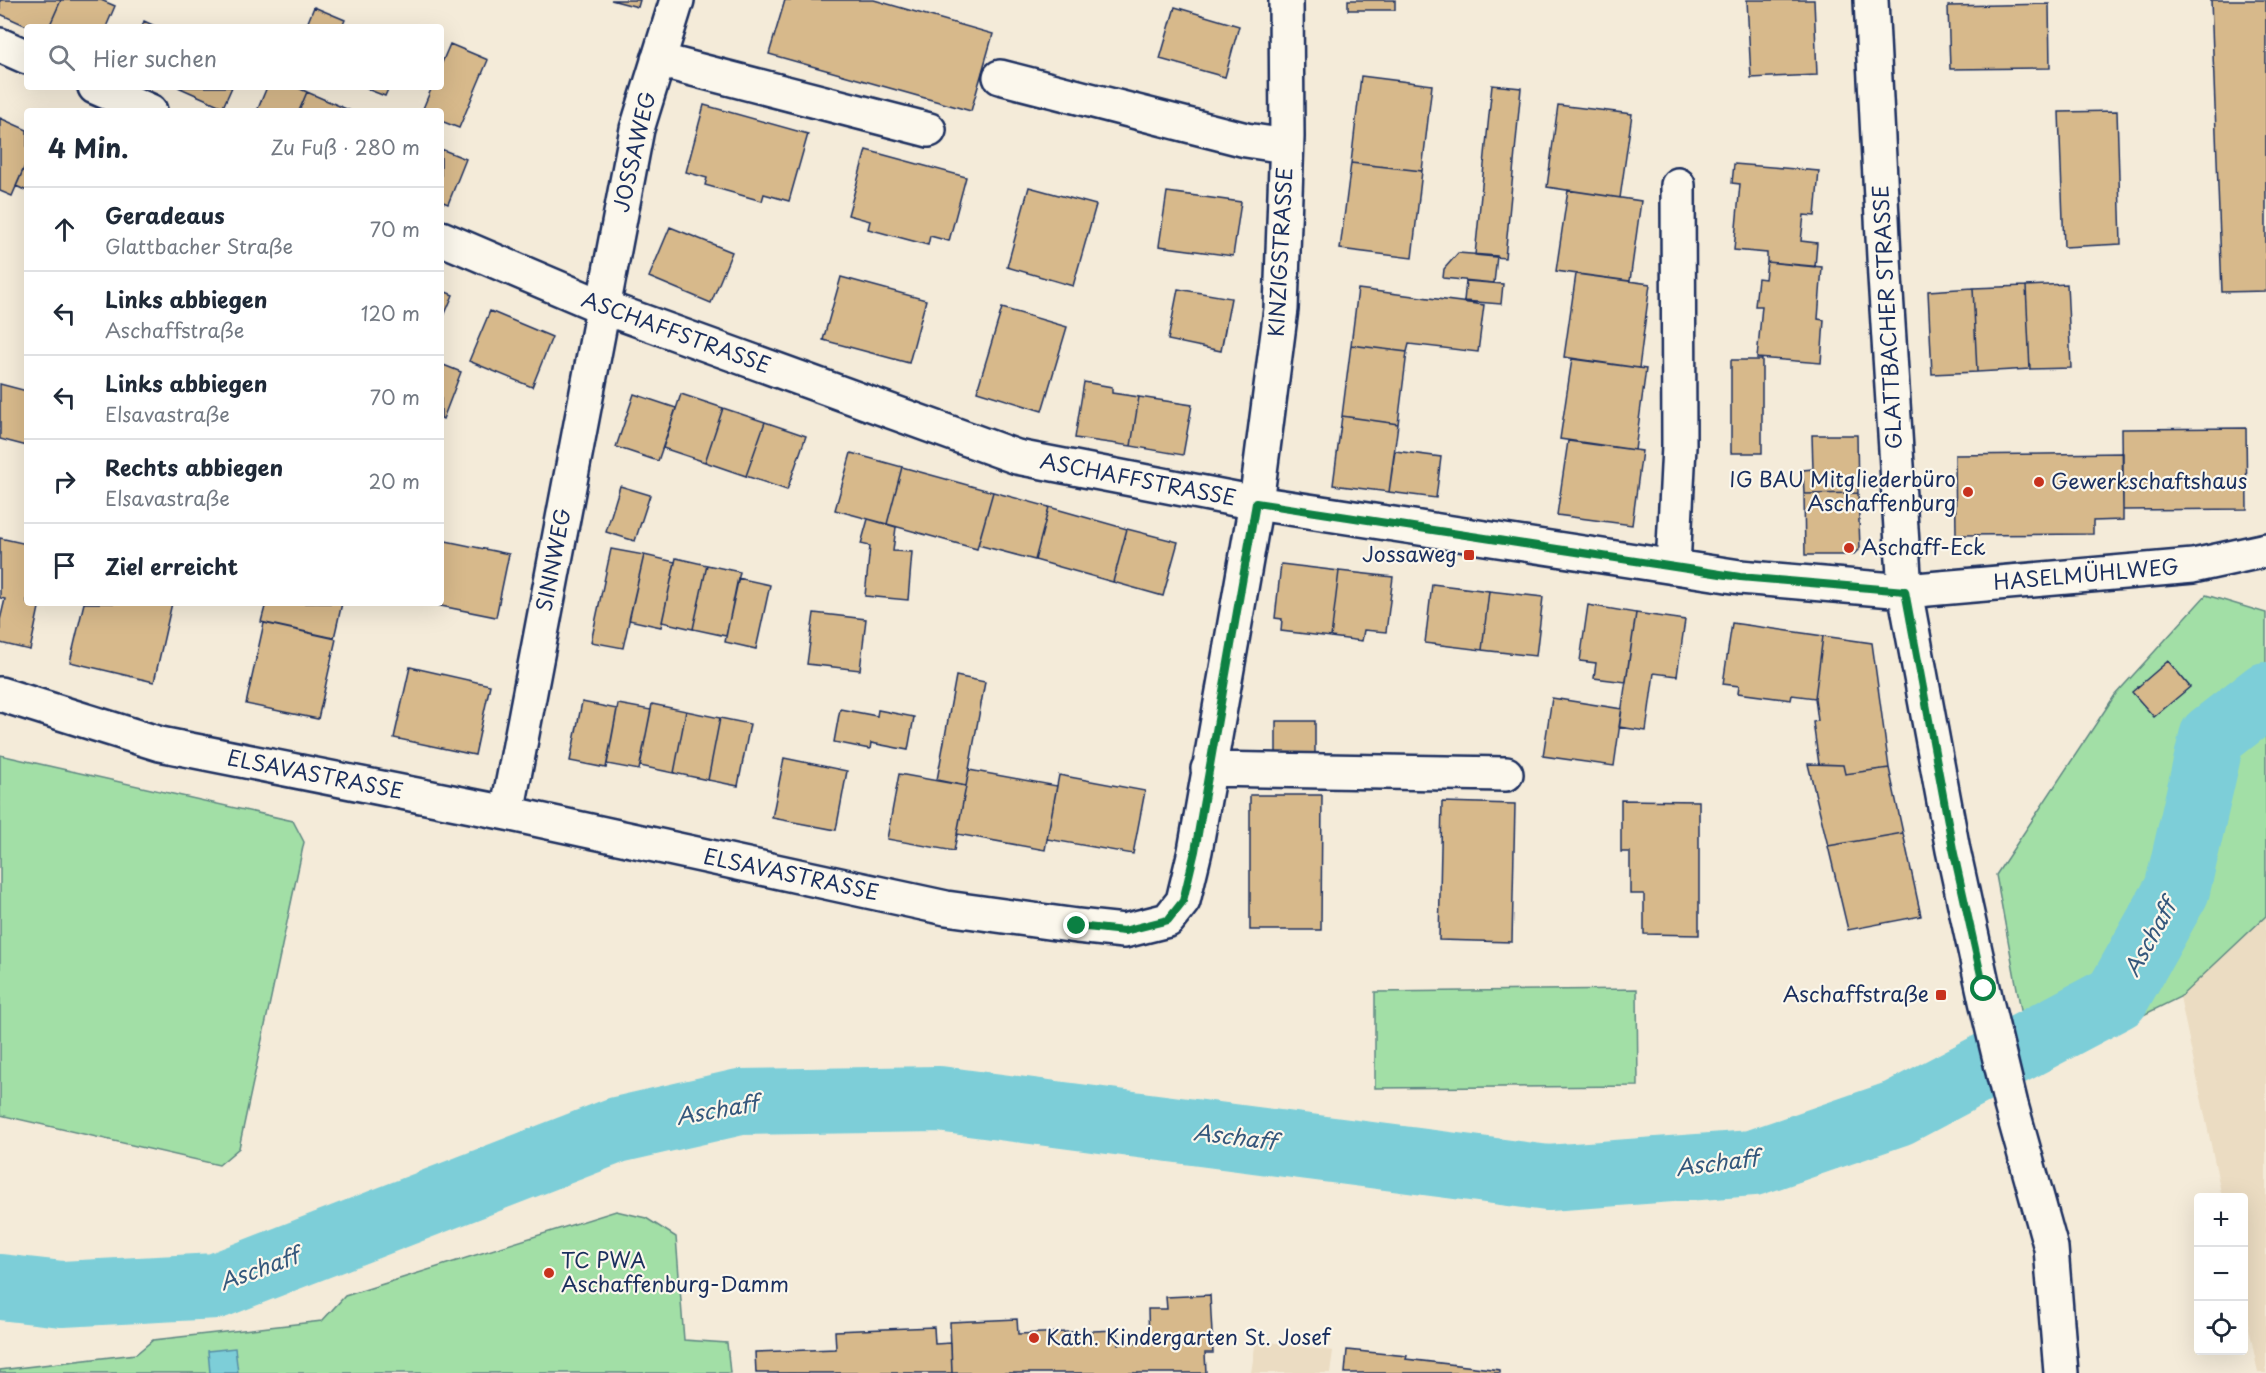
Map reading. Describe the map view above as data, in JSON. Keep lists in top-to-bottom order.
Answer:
{
  "streets": {
    "street": [
      "JOSSAWEG",
      "KINZIGSTRASSE",
      "GLATTBACHER STRASSE",
      "ASCHAFFSTRASSE",
      "SINNWEG",
      "HASELMÜHLWEG",
      "ELSAVASTRASSE"
    ]
  },
  "crossings": [
    ["JOSSAWEG", "ASCHAFFSTRASSE"],
    ["JOSSAWEG", "SINNWEG"],
    ["KINZIGSTRASSE", "ASCHAFFSTRASSE"],
    ["KINZIGSTRASSE", "ELSAVASTRASSE"],
    ["GLATTBACHER STRASSE", "ASCHAFFSTRASSE"],
    ["GLATTBACHER STRASSE", "HASELMÜHLWEG"],
    ["ASCHAFFSTRASSE", "SINNWEG"],
    ["ASCHAFFSTRASSE", "HASELMÜHLWEG"],
    ["ASCHAFFSTRASSE", "ELSAVASTRASSE"],
    ["SINNWEG", "ELSAVASTRASSE"]
  ],
  "water": ["Aschaff"],
  "places": {
    "other": [
      "Gewerkschaftshaus",
      "IG BAU Mitgliederbüro Aschaffenburg",
      "Aschaff-Eck",
      "TC PWA Aschaffenburg-Damm",
      "Kath. Kindergarten St. Josef"
    ],
    "transit": ["Jossaweg", "Aschaffstraße"]
  },
  "page": {
    "search": "Hier suchen",
    "heading": ["4 Min.", "Zu Fuß · 280 m"],
    "list": [
      ["Geradeaus", "Glattbacher Straße", "70 m"],
      ["Links abbiegen", "Aschaffstraße", "120 m"],
      ["Links abbiegen", "Elsavastraße", "70 m"],
      ["Rechts abbiegen", "Elsavastraße", "20 m"],
      "Ziel erreicht"
    ],
    "map_buttons": ["+", "−"]
  }
}
